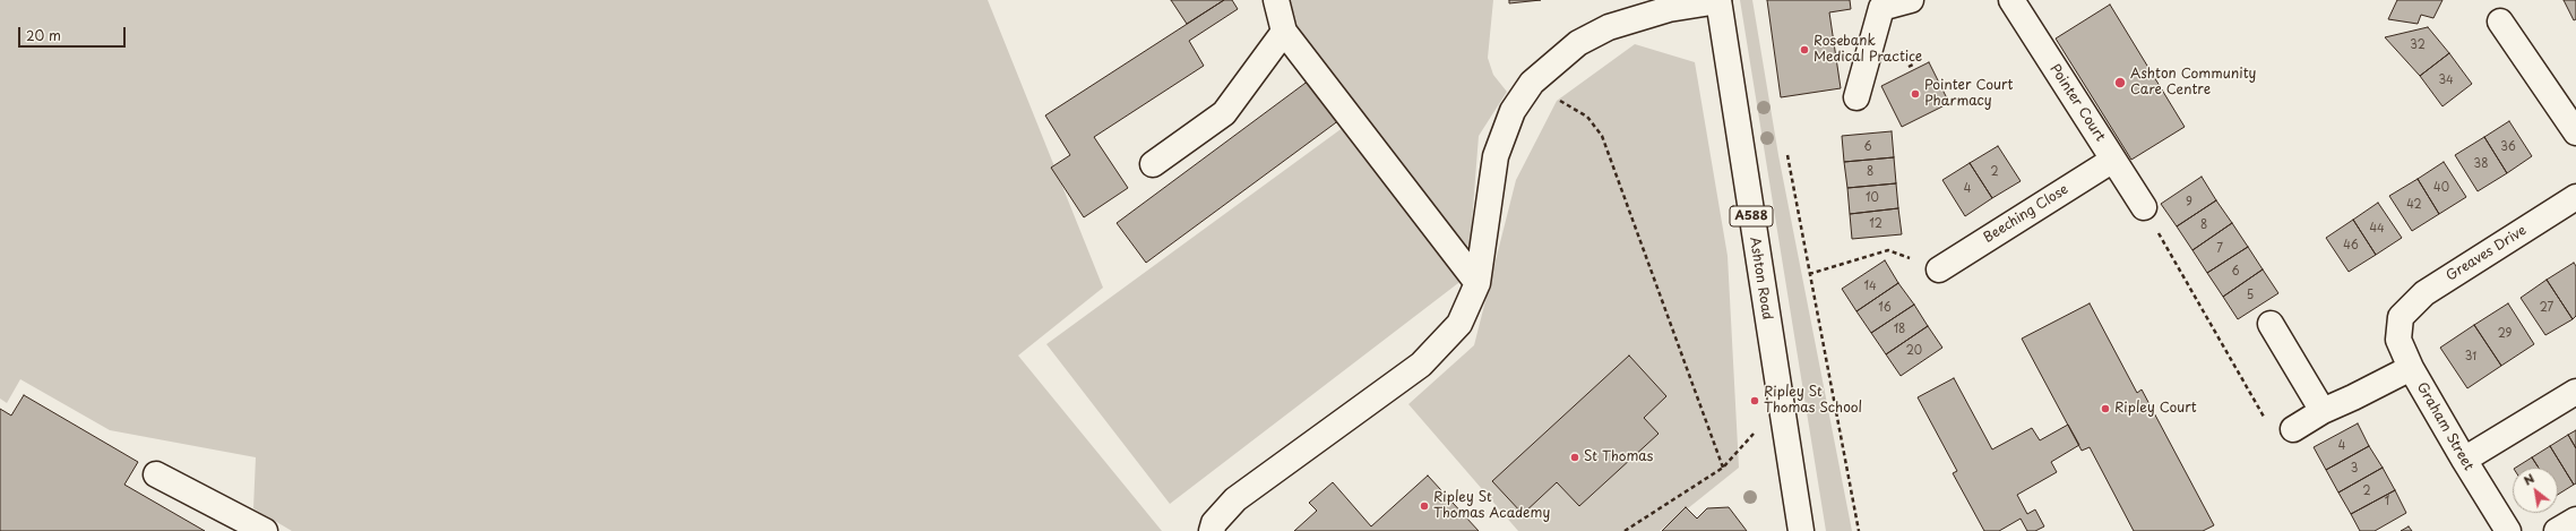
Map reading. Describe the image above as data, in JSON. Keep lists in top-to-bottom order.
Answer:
{
  "streets": {
    "street": [
      "Pointer Court",
      "Beeching Close",
      "A588",
      "Greaves Drive",
      "Ashton Road",
      "Graham Street"
    ]
  },
  "crossings": [
    ["Pointer Court", "Beeching Close"],
    ["Greaves Drive", "Graham Street"]
  ],
  "places": [
    "Rosebank Medical Practice",
    "Ashton Community Care Centre",
    "Pointer Court Pharmacy",
    "Ripley St Thomas School",
    "Ripley Court",
    "St Thomas",
    "Ripley St Thomas Academy"
  ],
  "house_numbers": [
    "32",
    "34",
    "6",
    "36",
    "38",
    "8",
    "2",
    "40",
    "4",
    "10",
    "9",
    "42",
    "12",
    "8",
    "44",
    "46",
    "7",
    "6",
    "14",
    "5",
    "16",
    "27",
    "18",
    "29",
    "20",
    "31",
    "4",
    "3",
    "2",
    "1"
  ],
  "scale_bar": "20 m",
  "north": "top left"
}
